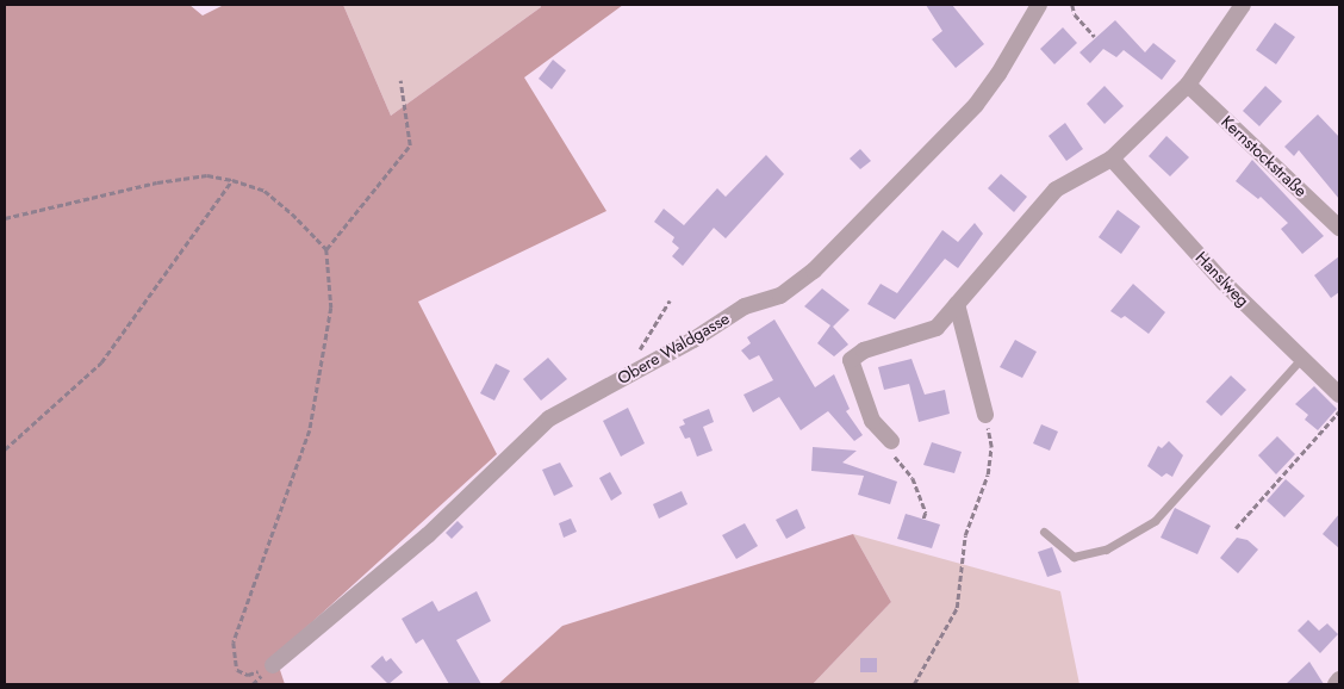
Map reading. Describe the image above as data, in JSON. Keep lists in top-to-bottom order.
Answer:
{
  "streets": {
    "street": ["Kernstockstraße", "Hanslweg", "Obere Waldgasse"]
  }
}
